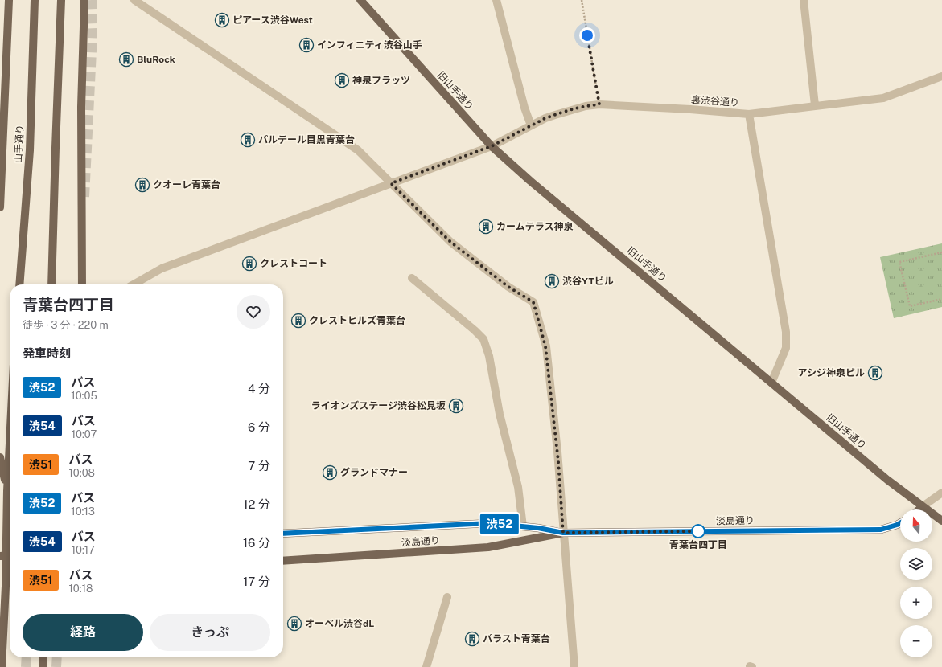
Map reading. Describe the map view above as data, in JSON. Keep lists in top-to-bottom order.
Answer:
{
  "streets": {
    "main road": ["旧山手通り", "山手通り", "淡島通り"],
    "street": ["裏渋谷通り"]
  },
  "crossings": [
    ["旧山手通り", "裏渋谷通り"]
  ],
  "places": {
    "building": [
      "ピアース渋谷West",
      "インフィニティ渋谷山手",
      "BluRock",
      "神泉フラッツ",
      "パルテール目黒青葉台",
      "クオーレ青葉台",
      "カームテラス神泉",
      "クレストコート",
      "渋谷YTビル",
      "クレストヒルズ青葉台",
      "アシジ神泉ビル",
      "ライオンズステージ渋谷松見坂",
      "グランドマナー",
      "オーベル渋谷dL",
      "パラスト青葉台"
    ],
    "other": ["青葉台四丁目"]
  },
  "lines": ["bus line 渋52"],
  "north": "top",
  "page": {
    "on_map": "渋52",
    "heading": [
      ["青葉台四丁目", "徒歩 · 3 分 · 220 m"],
      "発車時刻"
    ],
    "list": [
      {
        "mark": "渋52",
        "name": "バス",
        "note": "10:05",
        "value": "4 分"
      },
      {
        "mark": "渋54",
        "name": "バス",
        "note": "10:07",
        "value": "6 分"
      },
      {
        "mark": "渋51",
        "name": "バス",
        "note": "10:08",
        "value": "7 分"
      },
      {
        "mark": "渋52",
        "name": "バス",
        "note": "10:13",
        "value": "12 分"
      },
      {
        "mark": "渋54",
        "name": "バス",
        "note": "10:17",
        "value": "16 分"
      },
      {
        "mark": "渋51",
        "name": "バス",
        "note": "10:18",
        "value": "17 分"
      }
    ],
    "map_buttons": ["+", "−"],
    "buttons": ["経路", "きっぷ"]
  }
}
